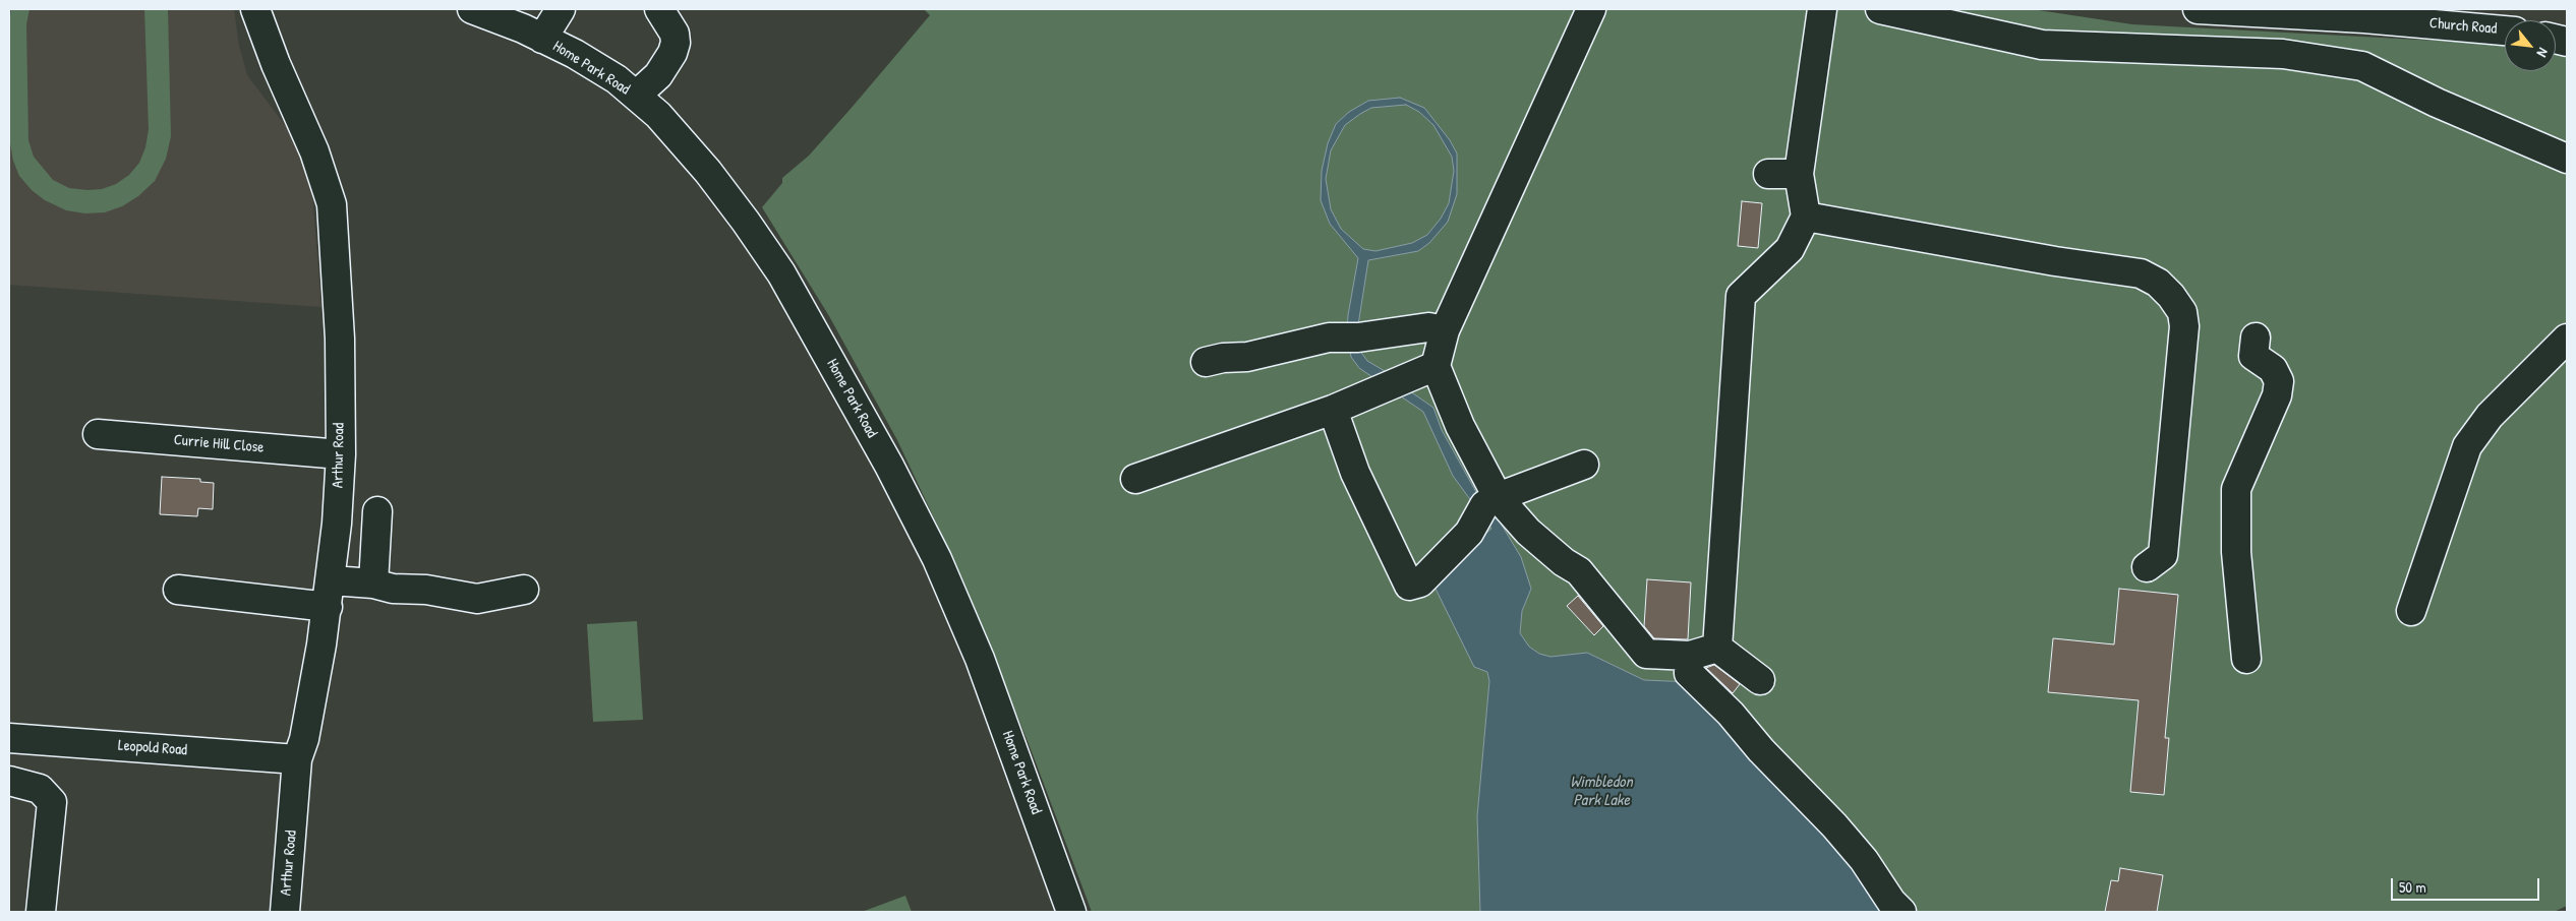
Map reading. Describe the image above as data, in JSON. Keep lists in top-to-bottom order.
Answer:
{
  "streets": {
    "street": [
      "Church Road",
      "Home Park Road",
      "Currie Hill Close",
      "Arthur Road",
      "Leopold Road"
    ]
  },
  "crossings": [
    ["Currie Hill Close", "Arthur Road"],
    ["Arthur Road", "Leopold Road"]
  ],
  "water": ["Wimbledon Park Lake"],
  "scale_bar": "50 m",
  "north": "bottom right"
}
